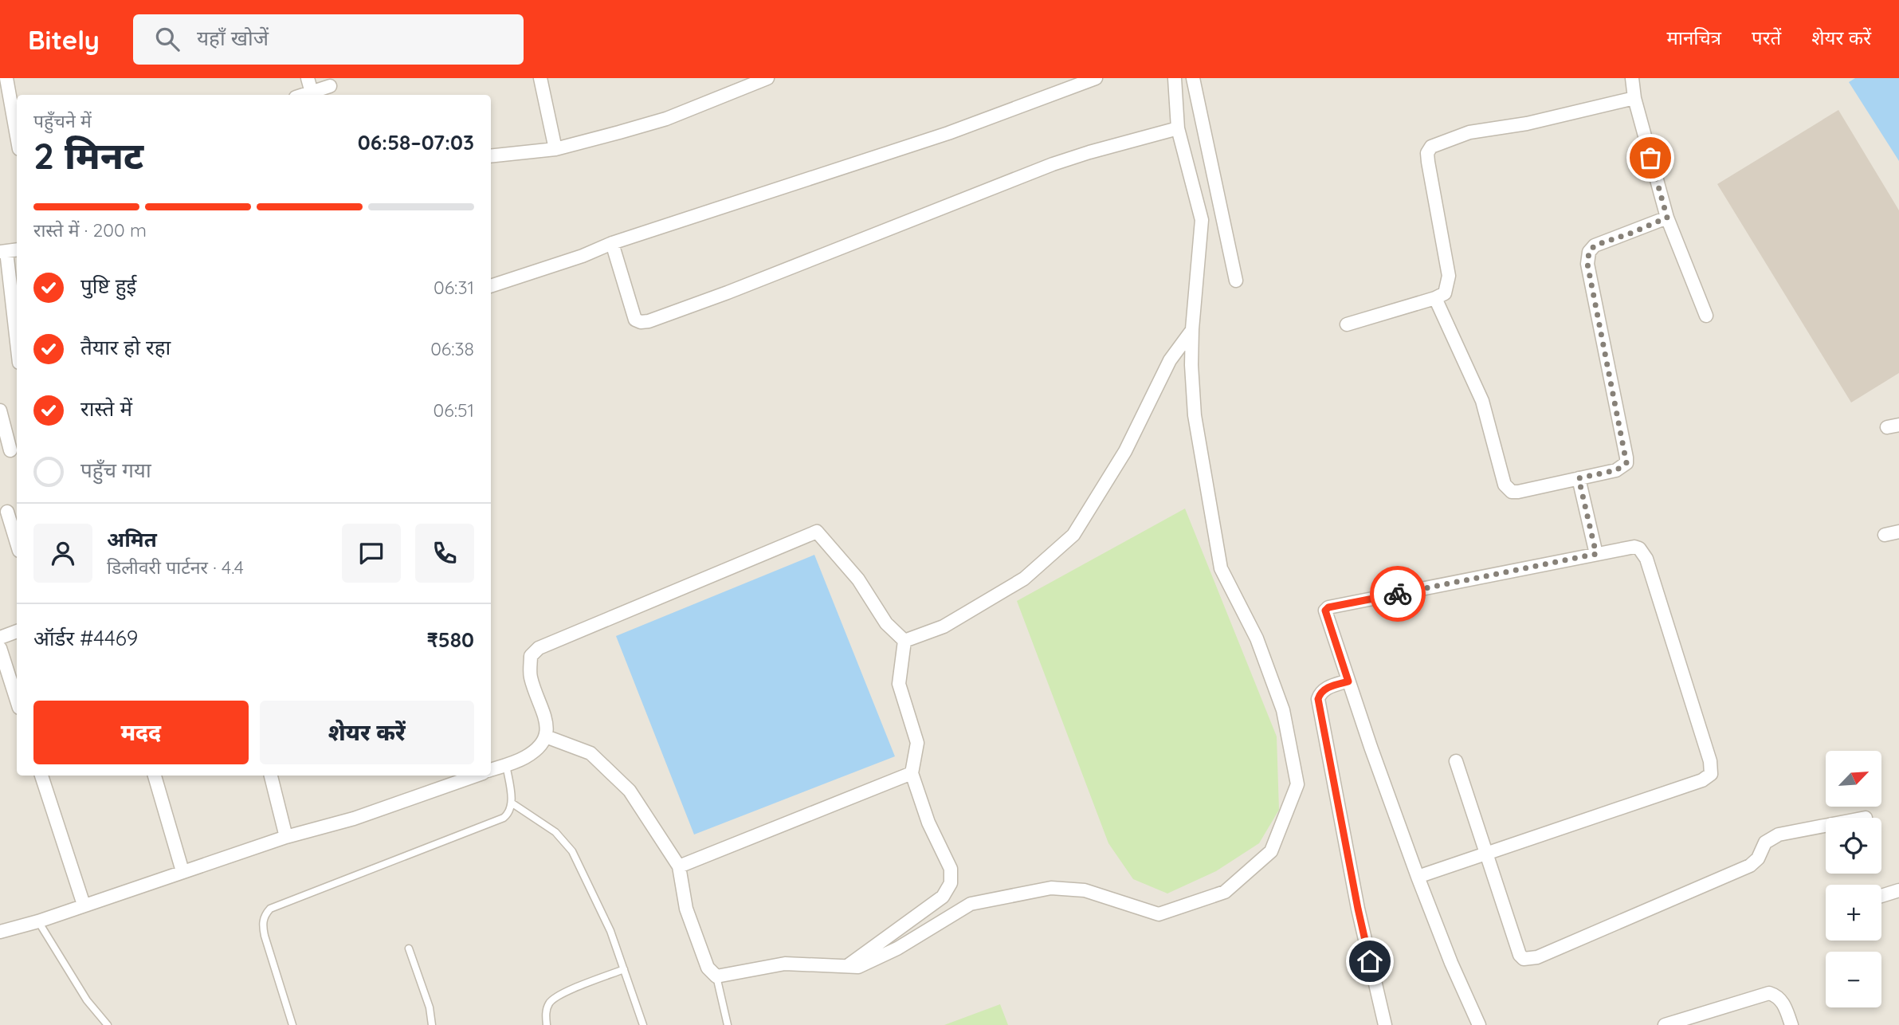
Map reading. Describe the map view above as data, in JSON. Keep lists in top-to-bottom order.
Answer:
{
  "north": "top right",
  "page": {
    "header": "Bitely",
    "search": "यहाँ खोजें",
    "nav": ["मानचित्र", "परतें", "शेयर करें"],
    "heading": ["2 मिनट", "पहुँचने में", "06:58–07:03"],
    "panel": [
      "अमित",
      "डिलीवरी पार्टनर · 4.4",
      "ऑर्डर #4469",
      "₹580"
    ],
    "bar": "रास्ते में · 200 m",
    "list": [
      ["पुष्टि हुई", "06:31"],
      ["तैयार हो रहा", "06:38"],
      ["रास्ते में", "06:51"],
      "पहुँच गया"
    ],
    "buttons": ["मदद", "शेयर करें"],
    "map_buttons": ["+", "−"]
  }
}
